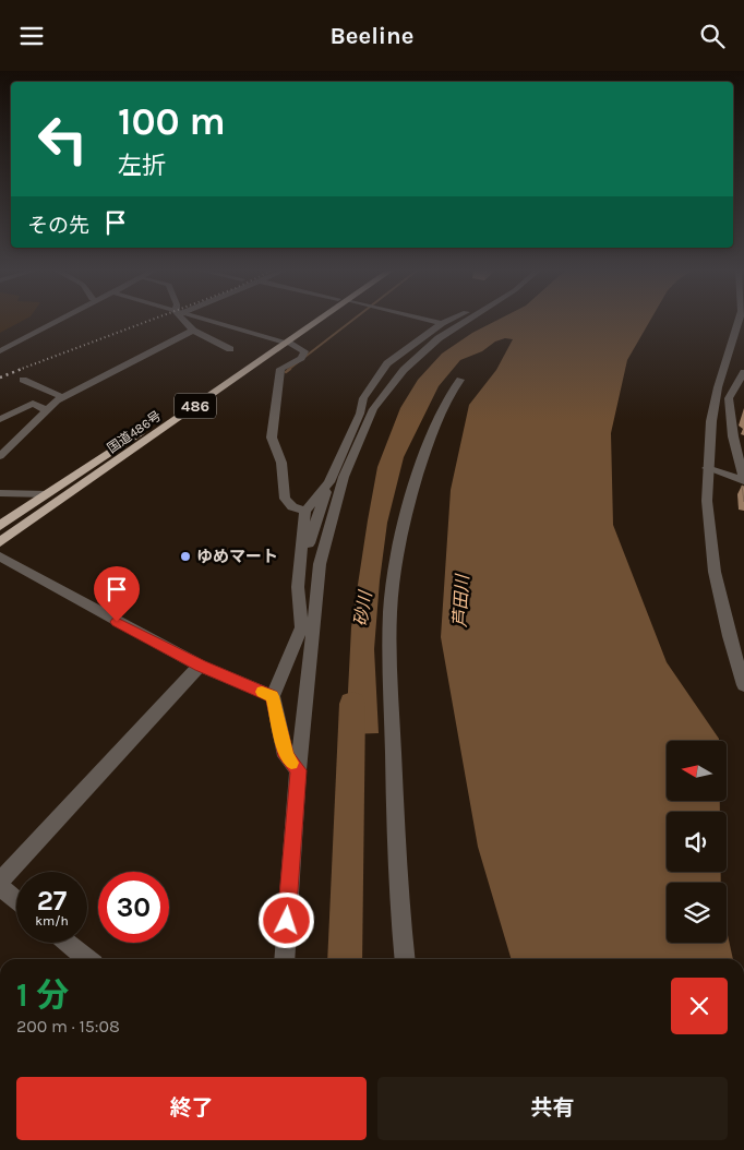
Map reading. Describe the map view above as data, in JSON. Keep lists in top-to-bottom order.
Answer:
{
  "streets": {
    "highway": ["486", "国道486号"]
  },
  "water": ["芦田川", "砂川"],
  "places": ["ゆめマート"],
  "north": "left",
  "page": {
    "header": "Beeline",
    "turn": ["100 m", "左折"],
    "then": "その先",
    "speed": "27 km/h",
    "limit": "30",
    "heading": ["1 分", "200 m · 15:08"],
    "buttons": ["終了", "共有"]
  }
}
